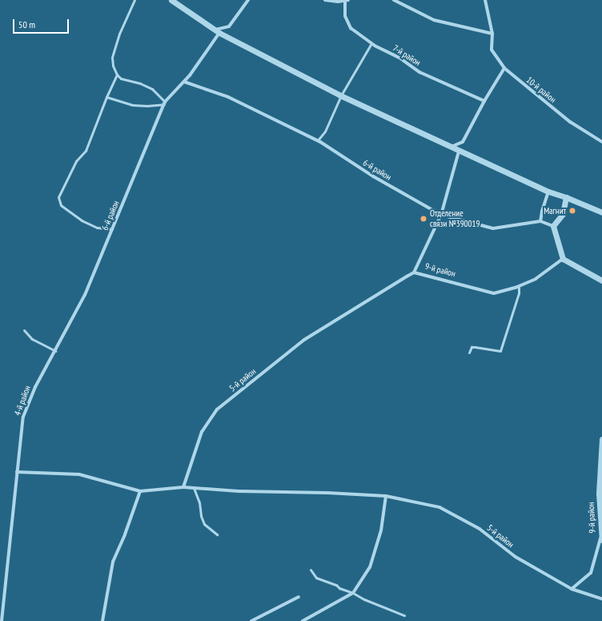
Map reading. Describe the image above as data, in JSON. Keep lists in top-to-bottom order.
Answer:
{
  "streets": {
    "street": [
      "7-й район",
      "10-й район",
      "6-й район",
      "9-й район",
      "5-й район",
      "4-й район"
    ]
  },
  "crossings": [
    ["6-й район", "4-й район"],
    ["9-й район", "5-й район"],
    ["5-й район", "4-й район"]
  ],
  "places": ["Магнит", "Отделение связи №390019"],
  "scale_bar": "50 m"
}
